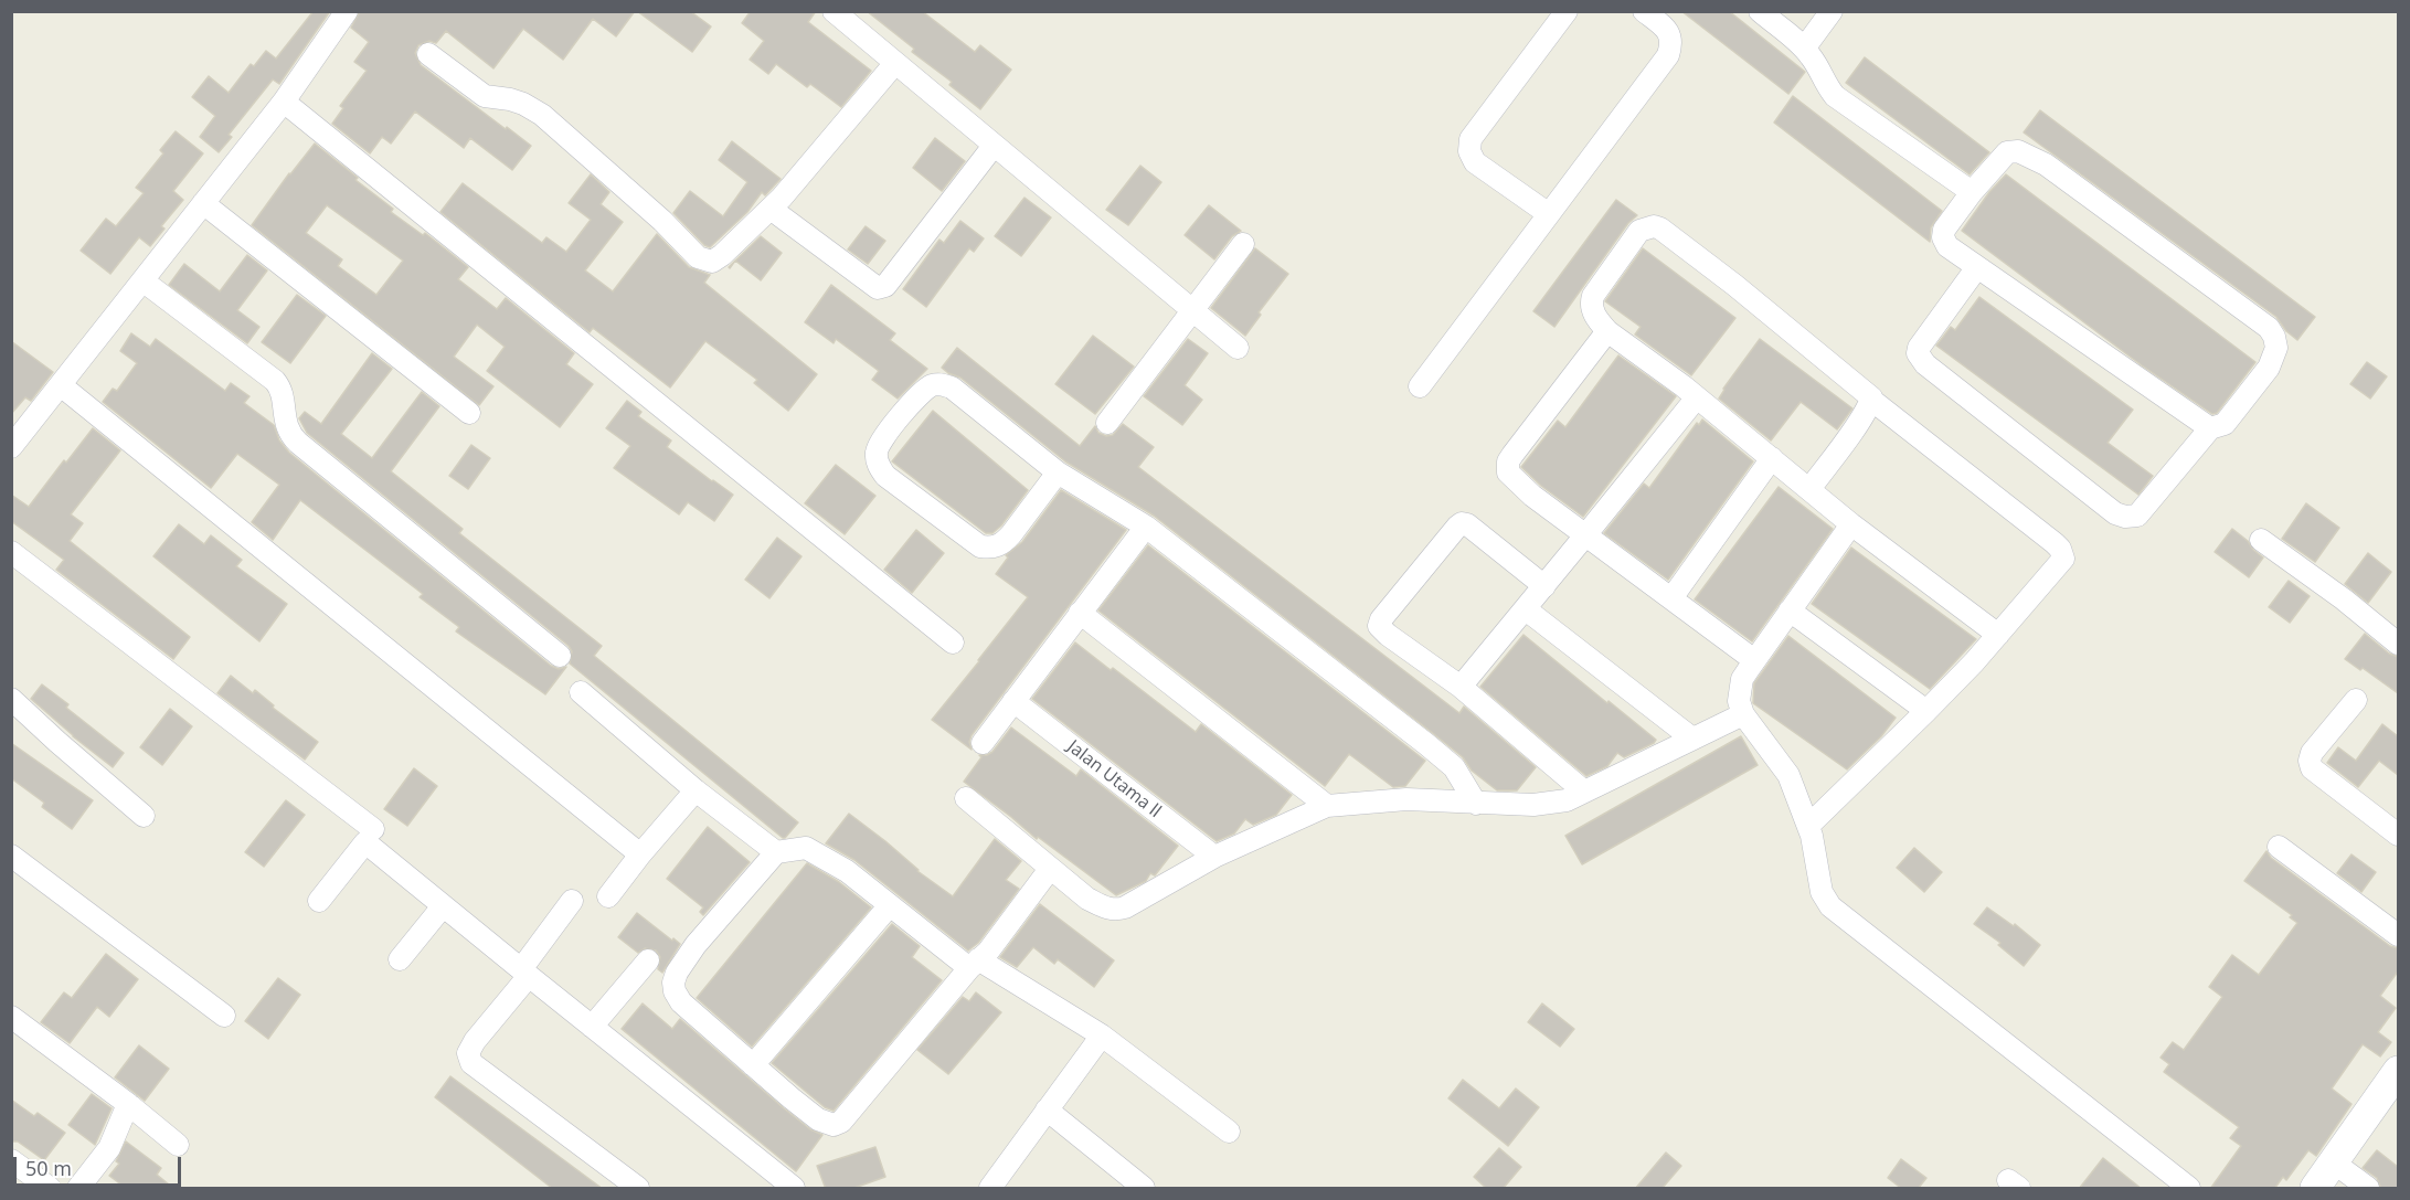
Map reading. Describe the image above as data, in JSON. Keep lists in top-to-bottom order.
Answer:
{
  "streets": {
    "street": ["Jalan Utama ll"]
  },
  "scale_bar": "50 m"
}
